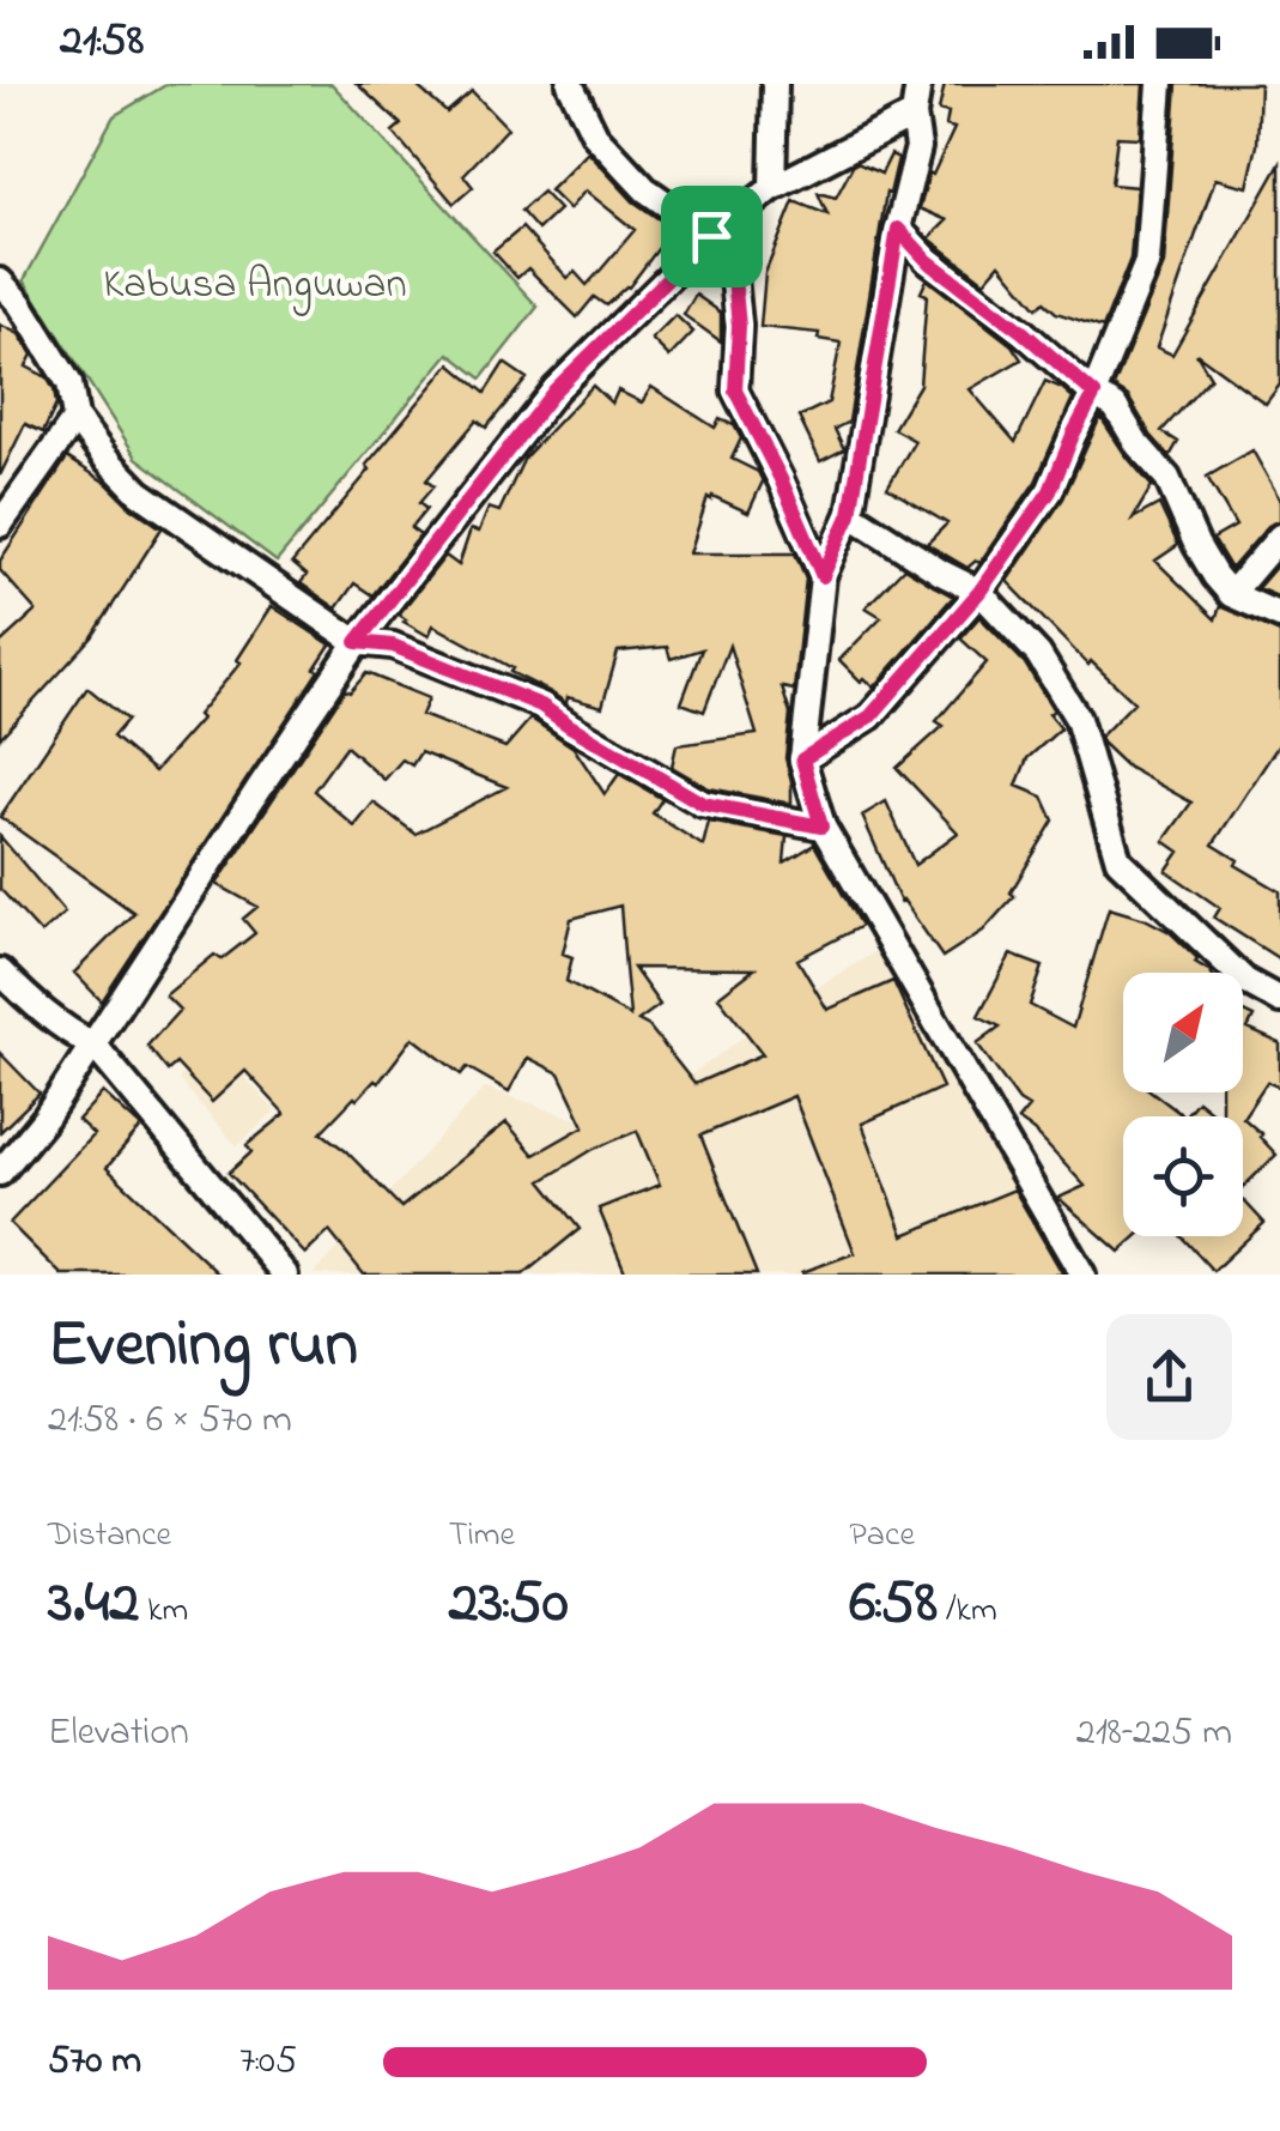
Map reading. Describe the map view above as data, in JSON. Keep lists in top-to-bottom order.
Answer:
{
  "parks": ["Kabusa Anguwan"],
  "north": "top right",
  "page": {
    "status": "21:58",
    "heading": ["Evening run", "21:58 · 6 × 570 m"],
    "stats": [
      ["Distance", "3.42 km"],
      ["Time", "23:50"],
      ["Pace", "6:58 /km"]
    ],
    "chart": ["Elevation", "218–225 m"],
    "list": [
      {
        "name": "570 m",
        "note": "7:05"
      }
    ]
  }
}
